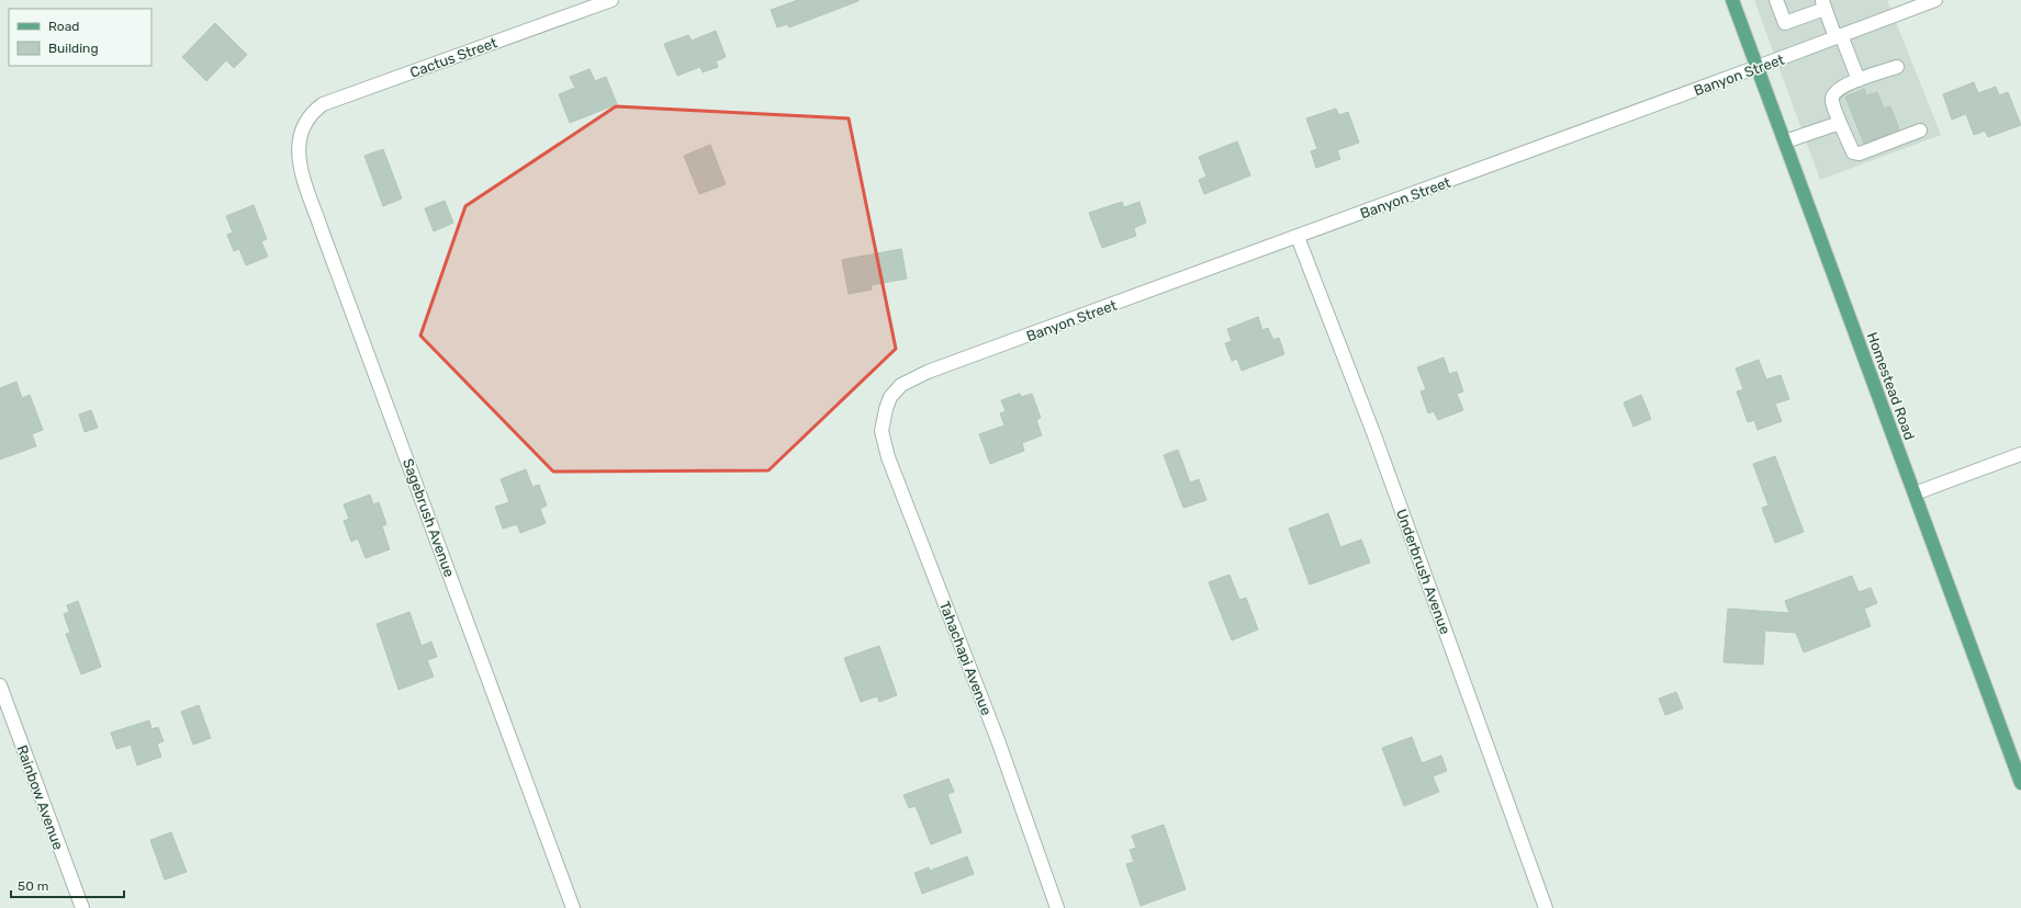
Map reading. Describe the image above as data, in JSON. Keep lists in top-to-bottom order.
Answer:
{
  "streets": {
    "main road": ["Homestead Road"],
    "street": [
      "Cactus Street",
      "Banyon Street",
      "Sagebrush Avenue",
      "Underbrush Avenue",
      "Tahachapi Avenue",
      "Rainbow Avenue"
    ]
  },
  "crossings": [
    ["Cactus Street", "Sagebrush Avenue"],
    ["Banyon Street", "Homestead Road"],
    ["Banyon Street", "Underbrush Avenue"],
    ["Banyon Street", "Tahachapi Avenue"]
  ],
  "legend": ["Road", "Building"],
  "scale_bar": "50 m"
}
